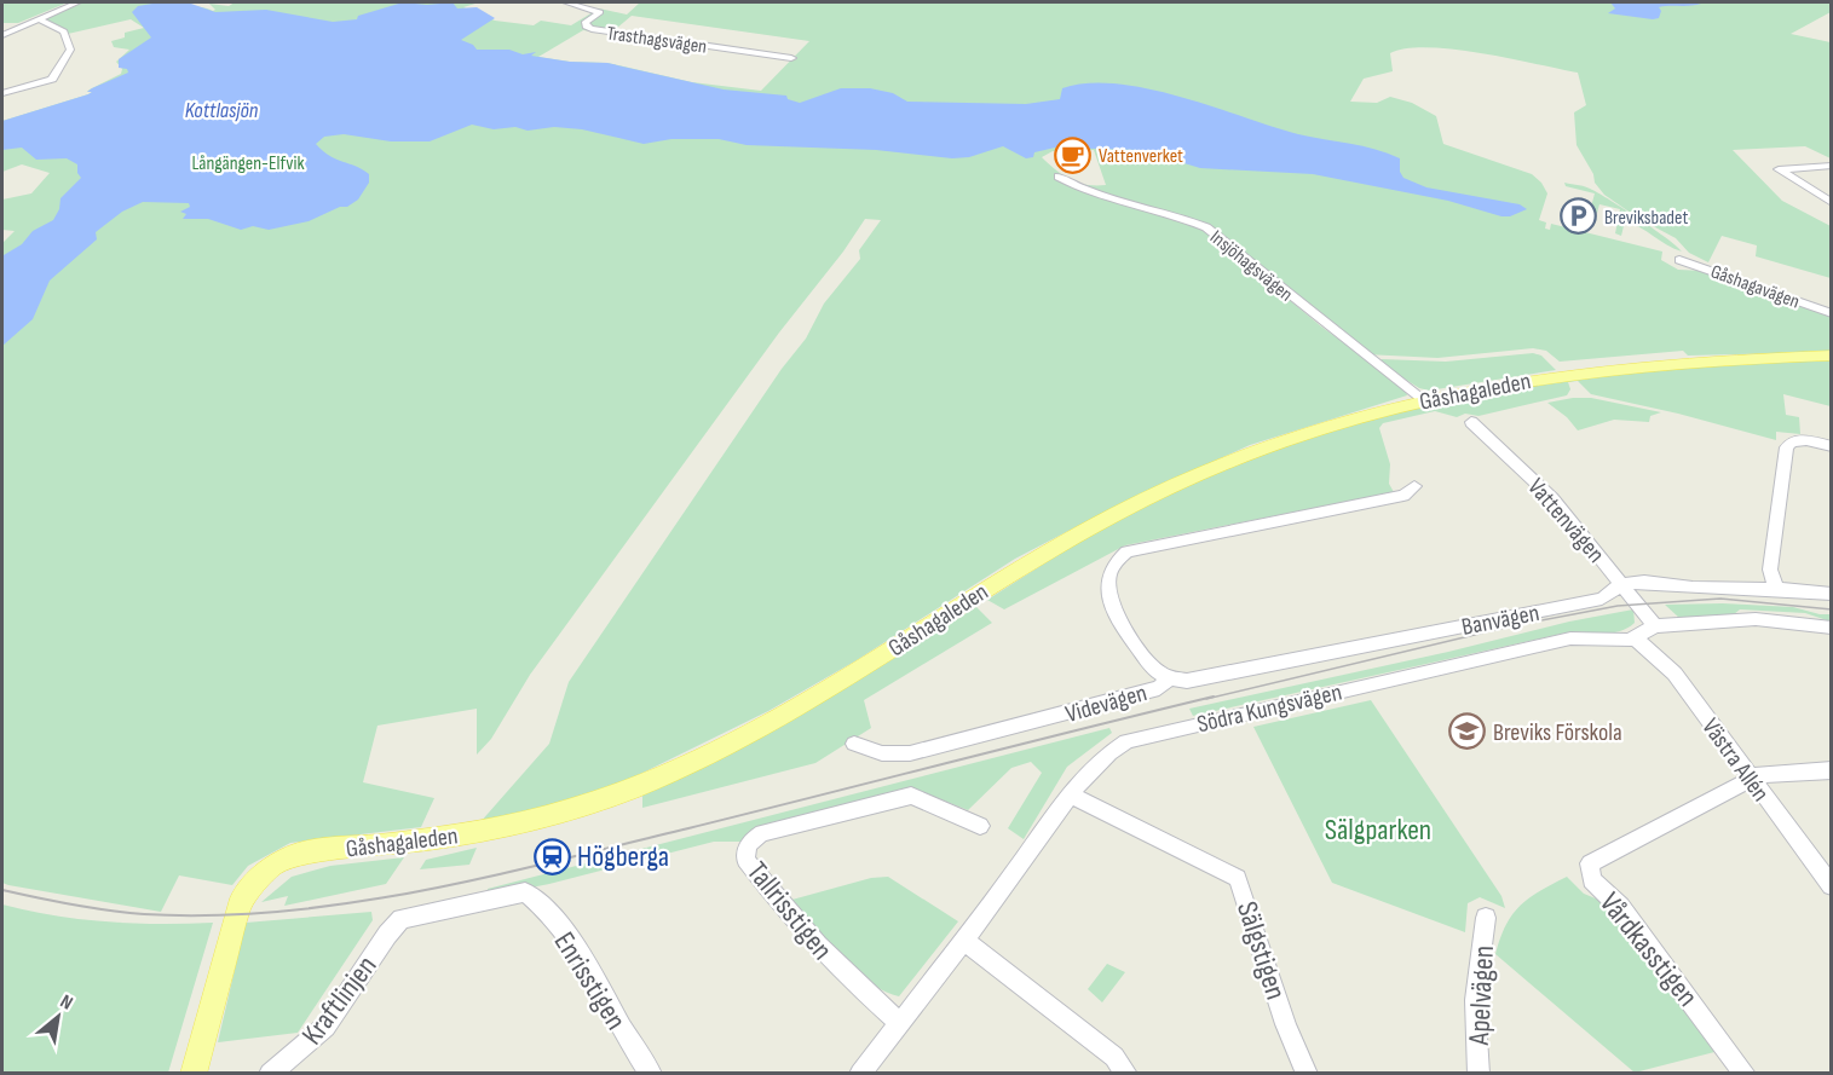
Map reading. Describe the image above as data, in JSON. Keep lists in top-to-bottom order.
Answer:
{
  "streets": {
    "main road": ["Gåshagaleden"],
    "street": [
      "Trasthagsvägen",
      "Insjöhagsvägen",
      "Gåshagavägen",
      "Vattenvägen",
      "Banvägen",
      "Videvägen",
      "Södra Kungsvägen",
      "Västra Allén",
      "Tallrisstigen",
      "Vårdkasstigen",
      "Sälgstigen",
      "Enrisstigen",
      "Apelvägen",
      "Kraftlinjen"
    ]
  },
  "crossings": [
    ["Insjöhagsvägen", "Gåshagaleden"],
    ["Vattenvägen", "Banvägen"],
    ["Vattenvägen", "Södra Kungsvägen"],
    ["Banvägen", "Videvägen"],
    ["Södra Kungsvägen", "Västra Allén"],
    ["Södra Kungsvägen", "Tallrisstigen"],
    ["Södra Kungsvägen", "Sälgstigen"],
    ["Västra Allén", "Vårdkasstigen"],
    ["Enrisstigen", "Kraftlinjen"]
  ],
  "water": ["Kottlasjön"],
  "parks": ["Långängen-Elfvik", "Sälgparken"],
  "places": {
    "cafe": ["Vattenverket"],
    "parking": ["Breviksbadet"],
    "school or university": ["Breviks Förskola"],
    "station": ["Högberga"]
  },
  "north": "top right"
}
